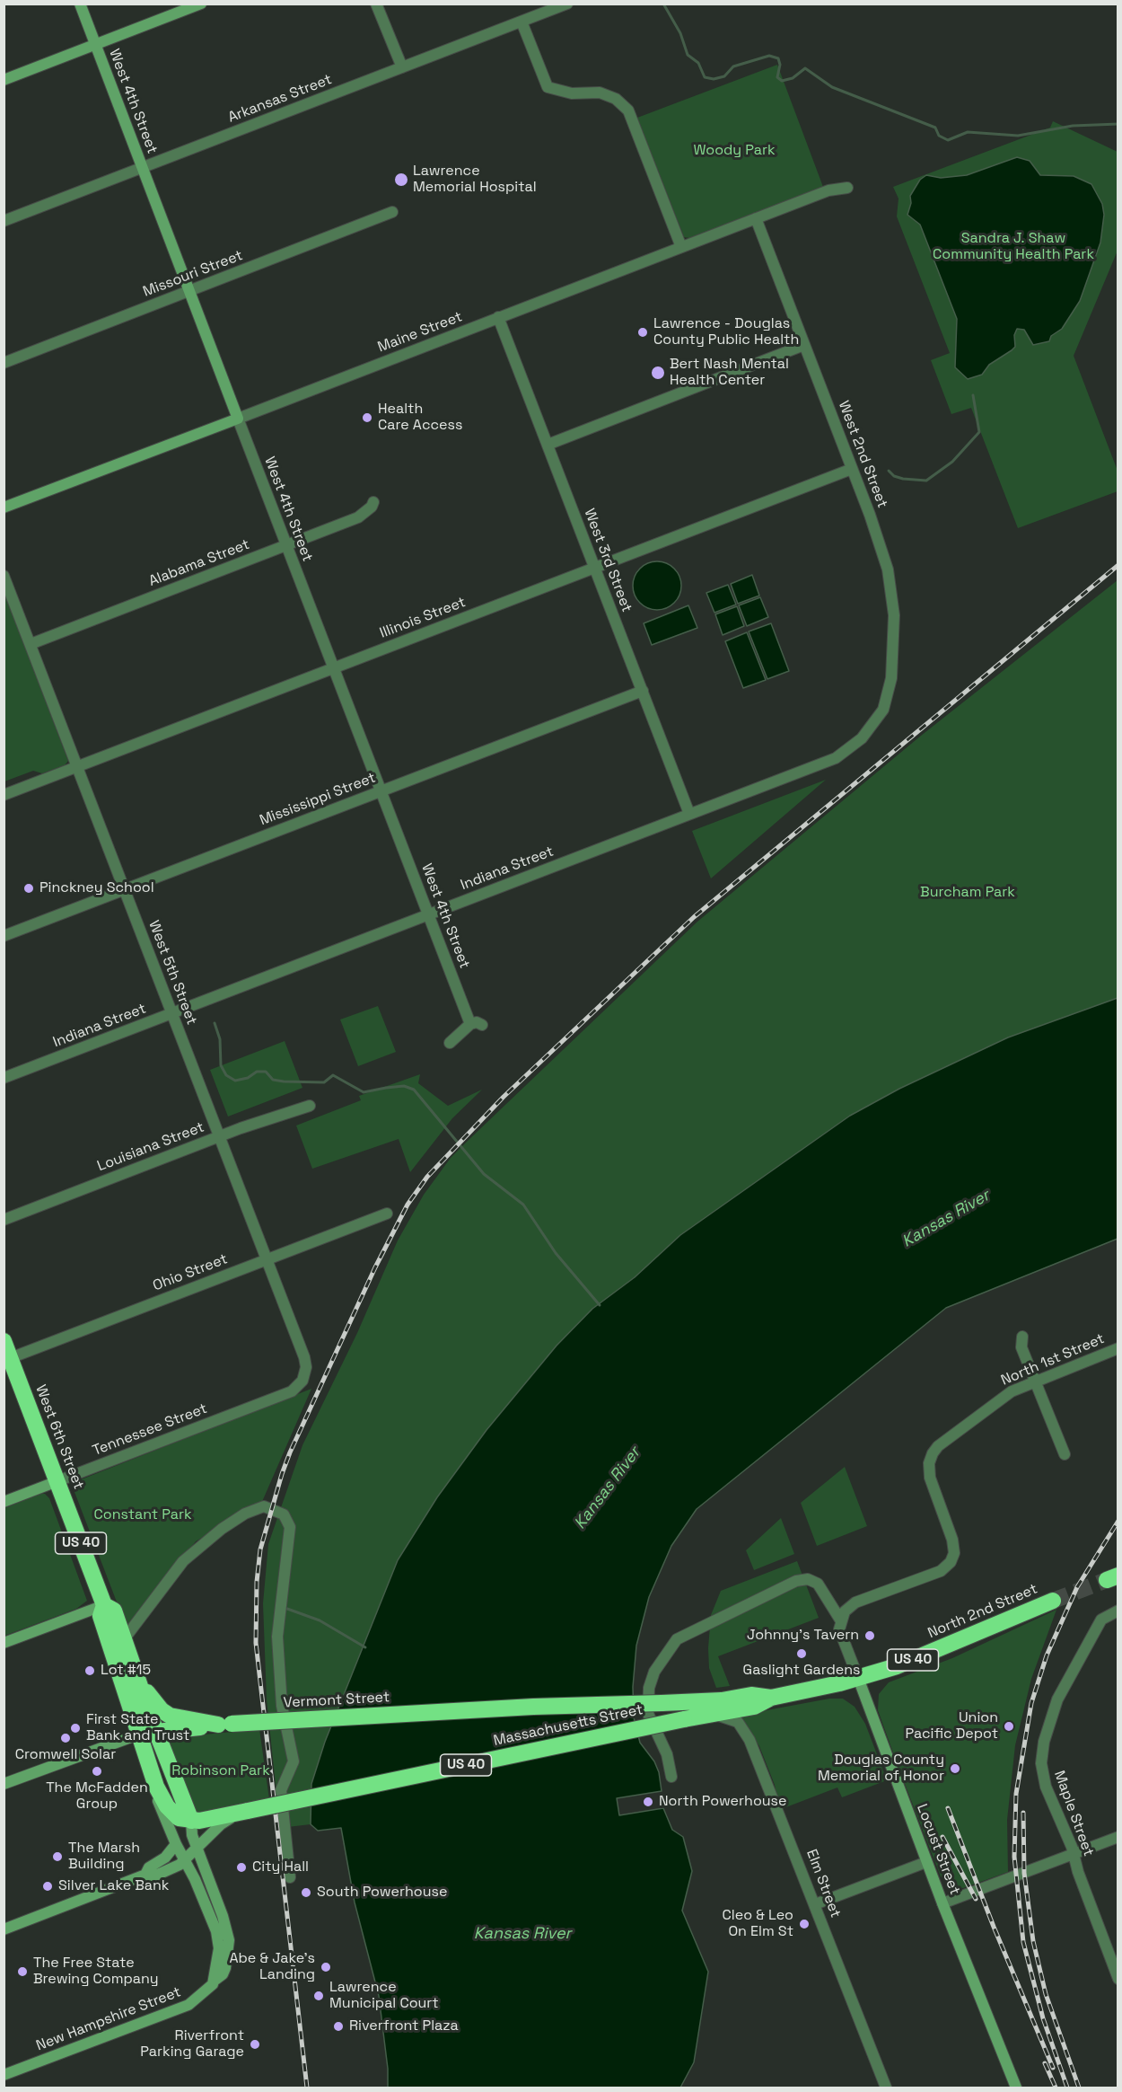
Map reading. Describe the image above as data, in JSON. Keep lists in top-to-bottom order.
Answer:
{
  "streets": {
    "highway": [
      "West 6th Street",
      "US 40",
      "North 2nd Street",
      "Vermont Street",
      "Massachusetts Street"
    ],
    "street": [
      "Arkansas Street",
      "West 4th Street",
      "Missouri Street",
      "Maine Street",
      "West 2nd Street",
      "West 3rd Street",
      "Alabama Street",
      "Illinois Street",
      "Mississippi Street",
      "Indiana Street",
      "West 5th Street",
      "Louisiana Street",
      "Ohio Street",
      "North 1st Street",
      "Tennessee Street",
      "Maple Street",
      "Locust Street",
      "Elm Street",
      "New Hampshire Street"
    ]
  },
  "crossings": [
    ["Arkansas Street", "West 4th Street"],
    ["West 4th Street", "Missouri Street"],
    ["West 4th Street", "Maine Street"],
    ["West 4th Street", "Alabama Street"],
    ["West 4th Street", "Illinois Street"],
    ["West 4th Street", "Mississippi Street"],
    ["West 4th Street", "Indiana Street"],
    ["Maine Street", "West 2nd Street"],
    ["Maine Street", "West 3rd Street"],
    ["West 2nd Street", "Illinois Street"],
    ["West 2nd Street", "Indiana Street"],
    ["West 3rd Street", "Illinois Street"],
    ["West 3rd Street", "Mississippi Street"],
    ["West 3rd Street", "Indiana Street"],
    ["Alabama Street", "West 5th Street"],
    ["Illinois Street", "West 5th Street"],
    ["Mississippi Street", "West 5th Street"],
    ["Indiana Street", "West 5th Street"],
    ["West 5th Street", "Louisiana Street"],
    ["West 5th Street", "Ohio Street"],
    ["West 5th Street", "Tennessee Street"],
    ["Ohio Street", "West 6th Street"],
    ["North 1st Street", "Locust Street"],
    ["Tennessee Street", "West 6th Street"],
    ["West 6th Street", "US 40"],
    ["West 6th Street", "Vermont Street"],
    ["West 6th Street", "Massachusetts Street"],
    ["West 6th Street", "New Hampshire Street"],
    ["US 40", "Vermont Street"],
    ["North 2nd Street", "Vermont Street"],
    ["North 2nd Street", "Massachusetts Street"],
    ["North 2nd Street", "Locust Street"],
    ["North 2nd Street", "Elm Street"],
    ["Massachusetts Street", "New Hampshire Street"]
  ],
  "water": ["Kansas River"],
  "parks": [
    "Woody Park",
    "Sandra J. Shaw Community Health Park",
    "Burcham Park",
    "Constant Park",
    "Robinson Park"
  ],
  "places": [
    "Lawrence Memorial Hospital",
    "Lawrence - Douglas County Public Health",
    "Bert Nash Mental Health Center",
    "Health Care Access",
    "Pinckney School",
    "Johnny's Tavern",
    "Gaslight Gardens",
    "Lot #15",
    "Union Pacific Depot",
    "First State Bank and Trust",
    "Cromwell Solar",
    "Douglas County Memorial of Honor",
    "The McFadden Group",
    "North Powerhouse",
    "The Marsh Building",
    "City Hall",
    "Silver Lake Bank",
    "South Powerhouse",
    "Cleo & Leo On Elm St",
    "Abe & Jake's Landing",
    "The Free State Brewing Company",
    "Lawrence Municipal Court",
    "Riverfront Plaza",
    "Riverfront Parking Garage"
  ]
}
